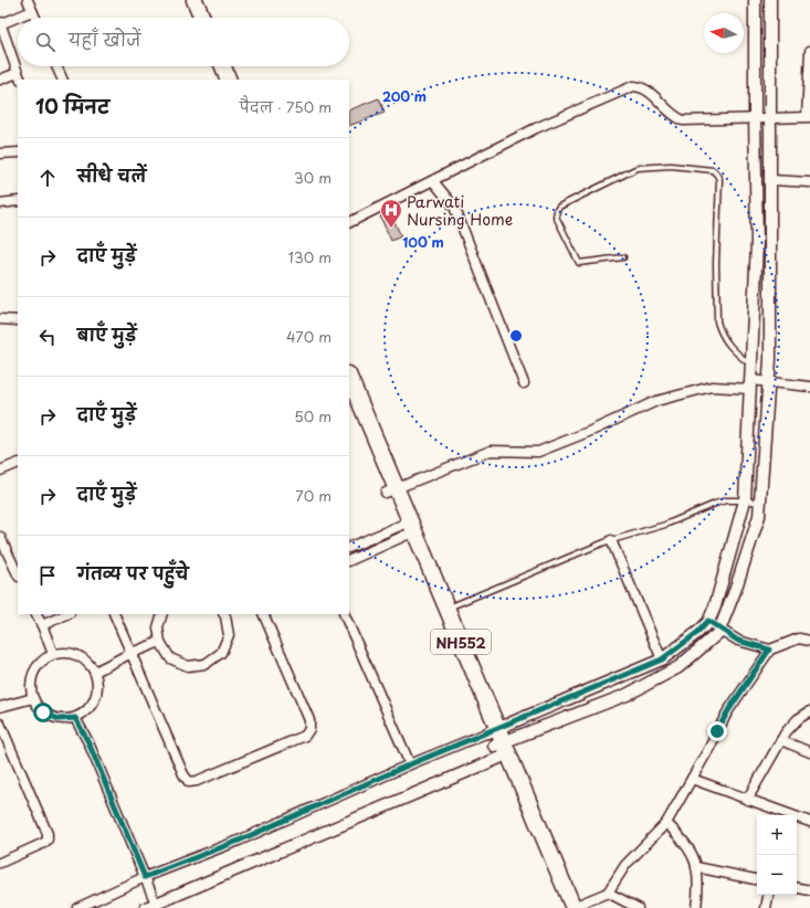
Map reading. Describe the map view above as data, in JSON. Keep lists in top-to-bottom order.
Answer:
{
  "streets": {
    "highway": ["NH552"]
  },
  "places": {
    "hospital": ["Parwati Nursing Home"]
  },
  "north": "left",
  "page": {
    "search": "यहाँ खोजें",
    "heading": ["10 मिनट", "पैदल · 750 m"],
    "list": [
      ["सीधे चलें", "30 m"],
      ["दाएँ मुड़ें", "130 m"],
      ["बाएँ मुड़ें", "470 m"],
      ["दाएँ मुड़ें", "50 m"],
      ["दाएँ मुड़ें", "70 m"],
      "गंतव्य पर पहुँचे"
    ],
    "map_buttons": ["+", "−"]
  },
  "rings": ["200 m", "100 m"]
}
